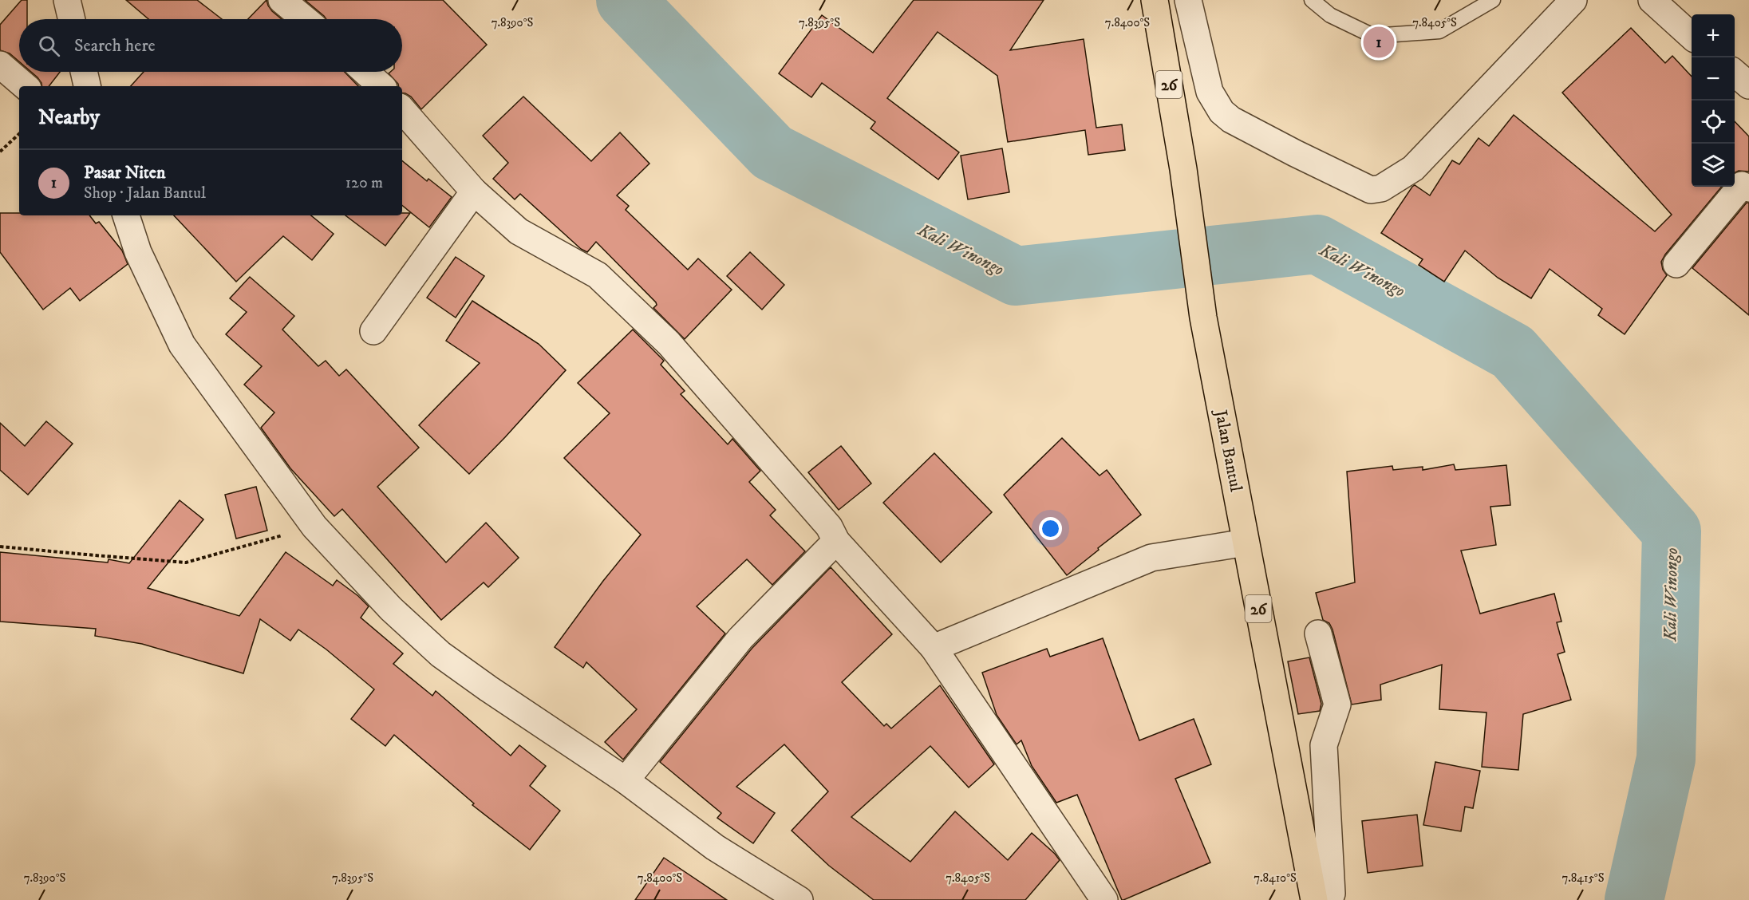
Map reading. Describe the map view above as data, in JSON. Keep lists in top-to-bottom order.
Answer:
{
  "streets": {
    "main road": ["26", "Jalan Bantul"]
  },
  "water": ["Kali Winongo"],
  "page": {
    "map_buttons": ["+", "−"],
    "search": "Search here",
    "pins": "1",
    "heading": "Nearby",
    "list": [
      {
        "mark": "1",
        "name": "Pasar Niten",
        "note": "Shop · Jalan Bantul",
        "value": "120 m"
      }
    ]
  },
  "coordinates": [
    "7.8390°S",
    "7.8395°S",
    "7.8400°S",
    "7.8405°S",
    "7.8410°S",
    "7.8415°S"
  ]
}
